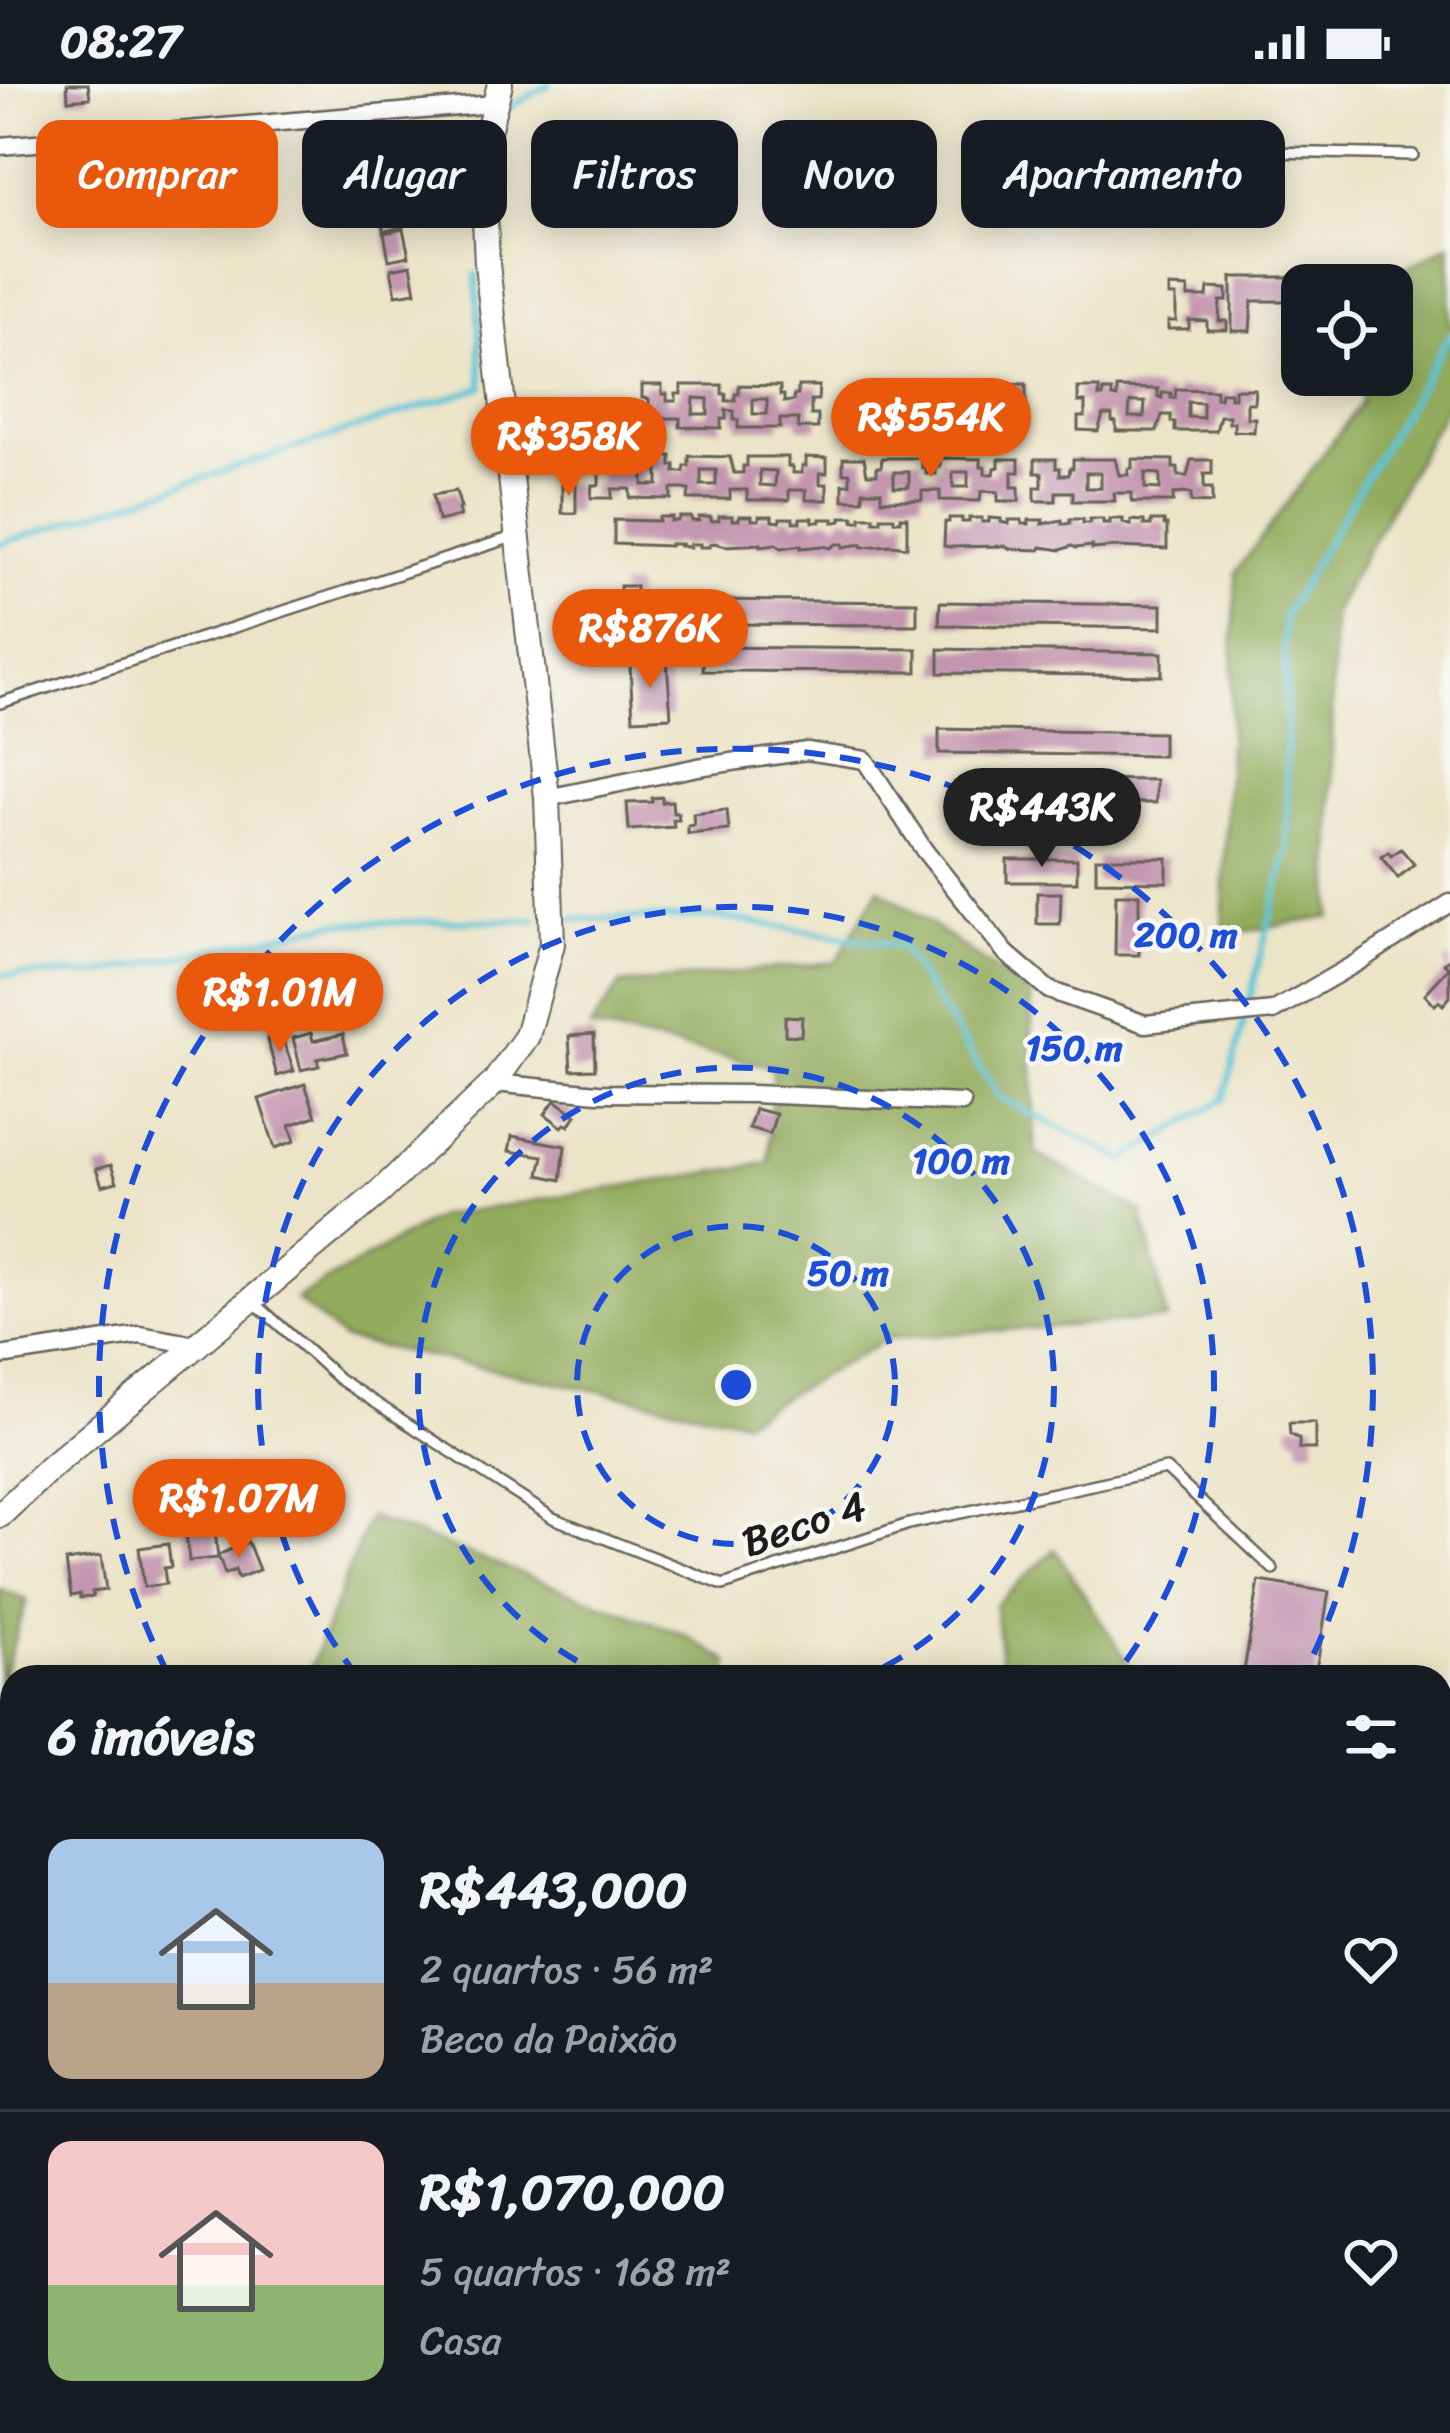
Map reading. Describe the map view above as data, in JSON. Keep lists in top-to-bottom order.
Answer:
{
  "streets": {
    "lane": ["Beco 4"]
  },
  "page": {
    "status": "08:27",
    "chip": [
      "Comprar",
      "Alugar",
      "Filtros",
      "Novo",
      "Apartamento"
    ],
    "price": [
      "R$554K",
      "R$358K",
      "R$876K",
      "R$443K",
      "R$1.01M",
      "R$1.07M"
    ],
    "heading": "6 imóveis",
    "list": [
      {
        "name": "R$443,000",
        "note": "2 quartos · 56 m² · Beco da Paixão"
      },
      {
        "name": "R$1,070,000",
        "note": "5 quartos · 168 m² · Casa"
      }
    ]
  },
  "rings": [
    "200 m",
    "150 m",
    "100 m",
    "50 m"
  ]
}
